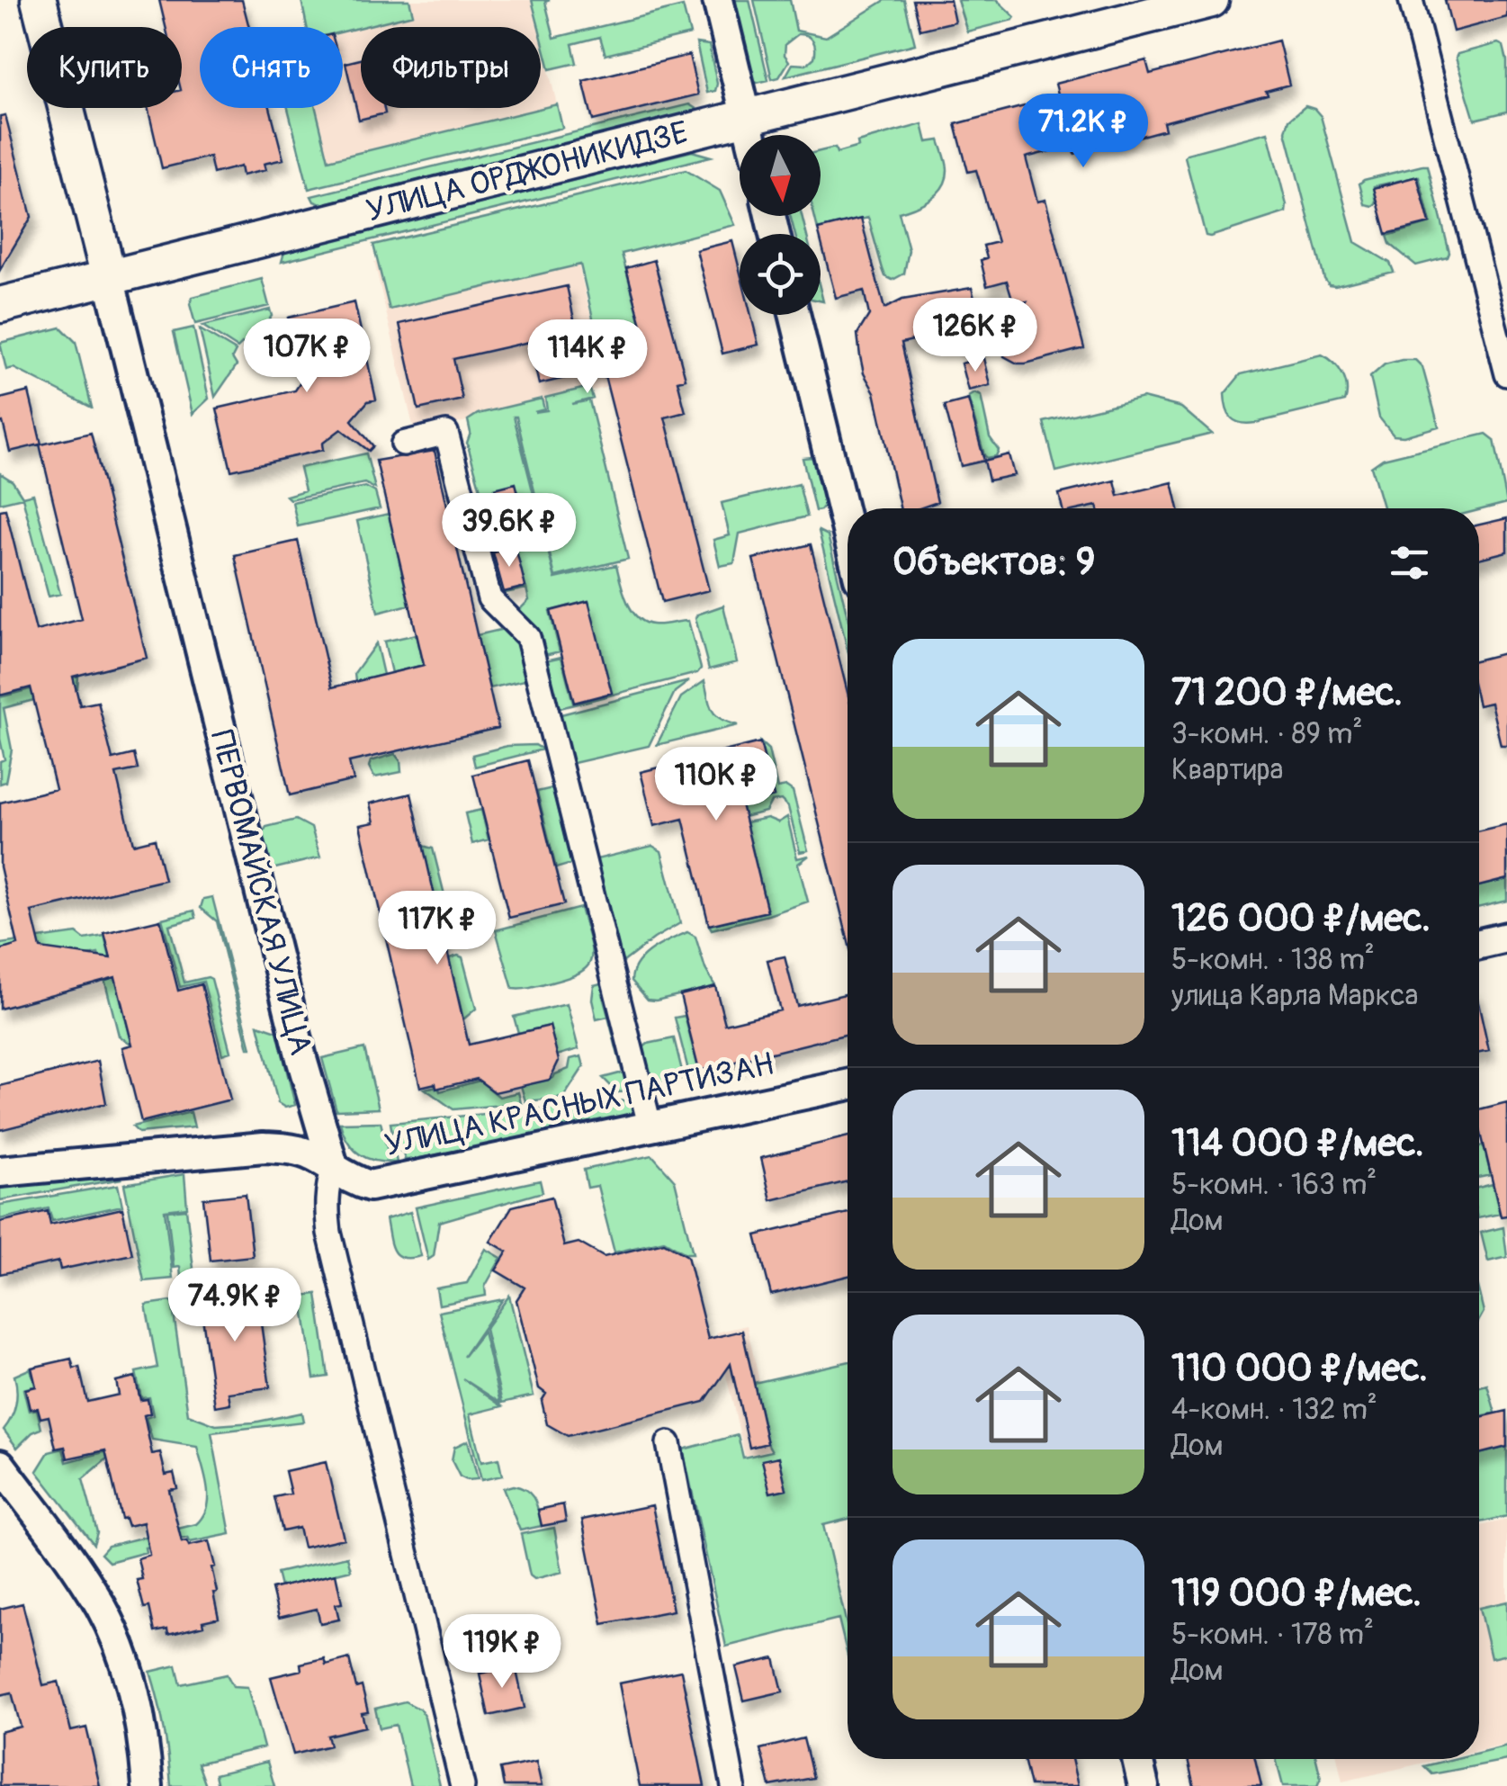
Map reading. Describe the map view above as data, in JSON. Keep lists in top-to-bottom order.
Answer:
{
  "streets": {
    "main road": ["УЛИЦА ОРДЖОНИКИДЗЕ", "ПЕРВОМАЙСКАЯ УЛИЦА"],
    "street": ["УЛИЦА КРАСНЫХ ПАРТИЗАН"]
  },
  "crossings": [
    ["УЛИЦА ОРДЖОНИКИДЗЕ", "ПЕРВОМАЙСКАЯ УЛИЦА"],
    ["ПЕРВОМАЙСКАЯ УЛИЦА", "УЛИЦА КРАСНЫХ ПАРТИЗАН"]
  ],
  "north": "bottom",
  "page": {
    "chip": ["Купить", "Снять", "Фильтры"],
    "price": [
      "71.2K ₽",
      "126K ₽",
      "107K ₽",
      "114K ₽",
      "39.6K ₽",
      "110K ₽",
      "117K ₽",
      "74.9K ₽",
      "119K ₽"
    ],
    "heading": "Объектов: 9",
    "list": [
      {
        "name": "71 200 ₽/мес.",
        "note": "3-комн. · 89 m² · Квартира"
      },
      {
        "name": "126 000 ₽/мес.",
        "note": "5-комн. · 138 m² · улица Карла Маркса"
      },
      {
        "name": "114 000 ₽/мес.",
        "note": "5-комн. · 163 m² · Дом"
      },
      {
        "name": "110 000 ₽/мес.",
        "note": "4-комн. · 132 m² · Дом"
      },
      {
        "name": "119 000 ₽/мес.",
        "note": "5-комн. · 178 m² · Дом"
      }
    ]
  }
}
